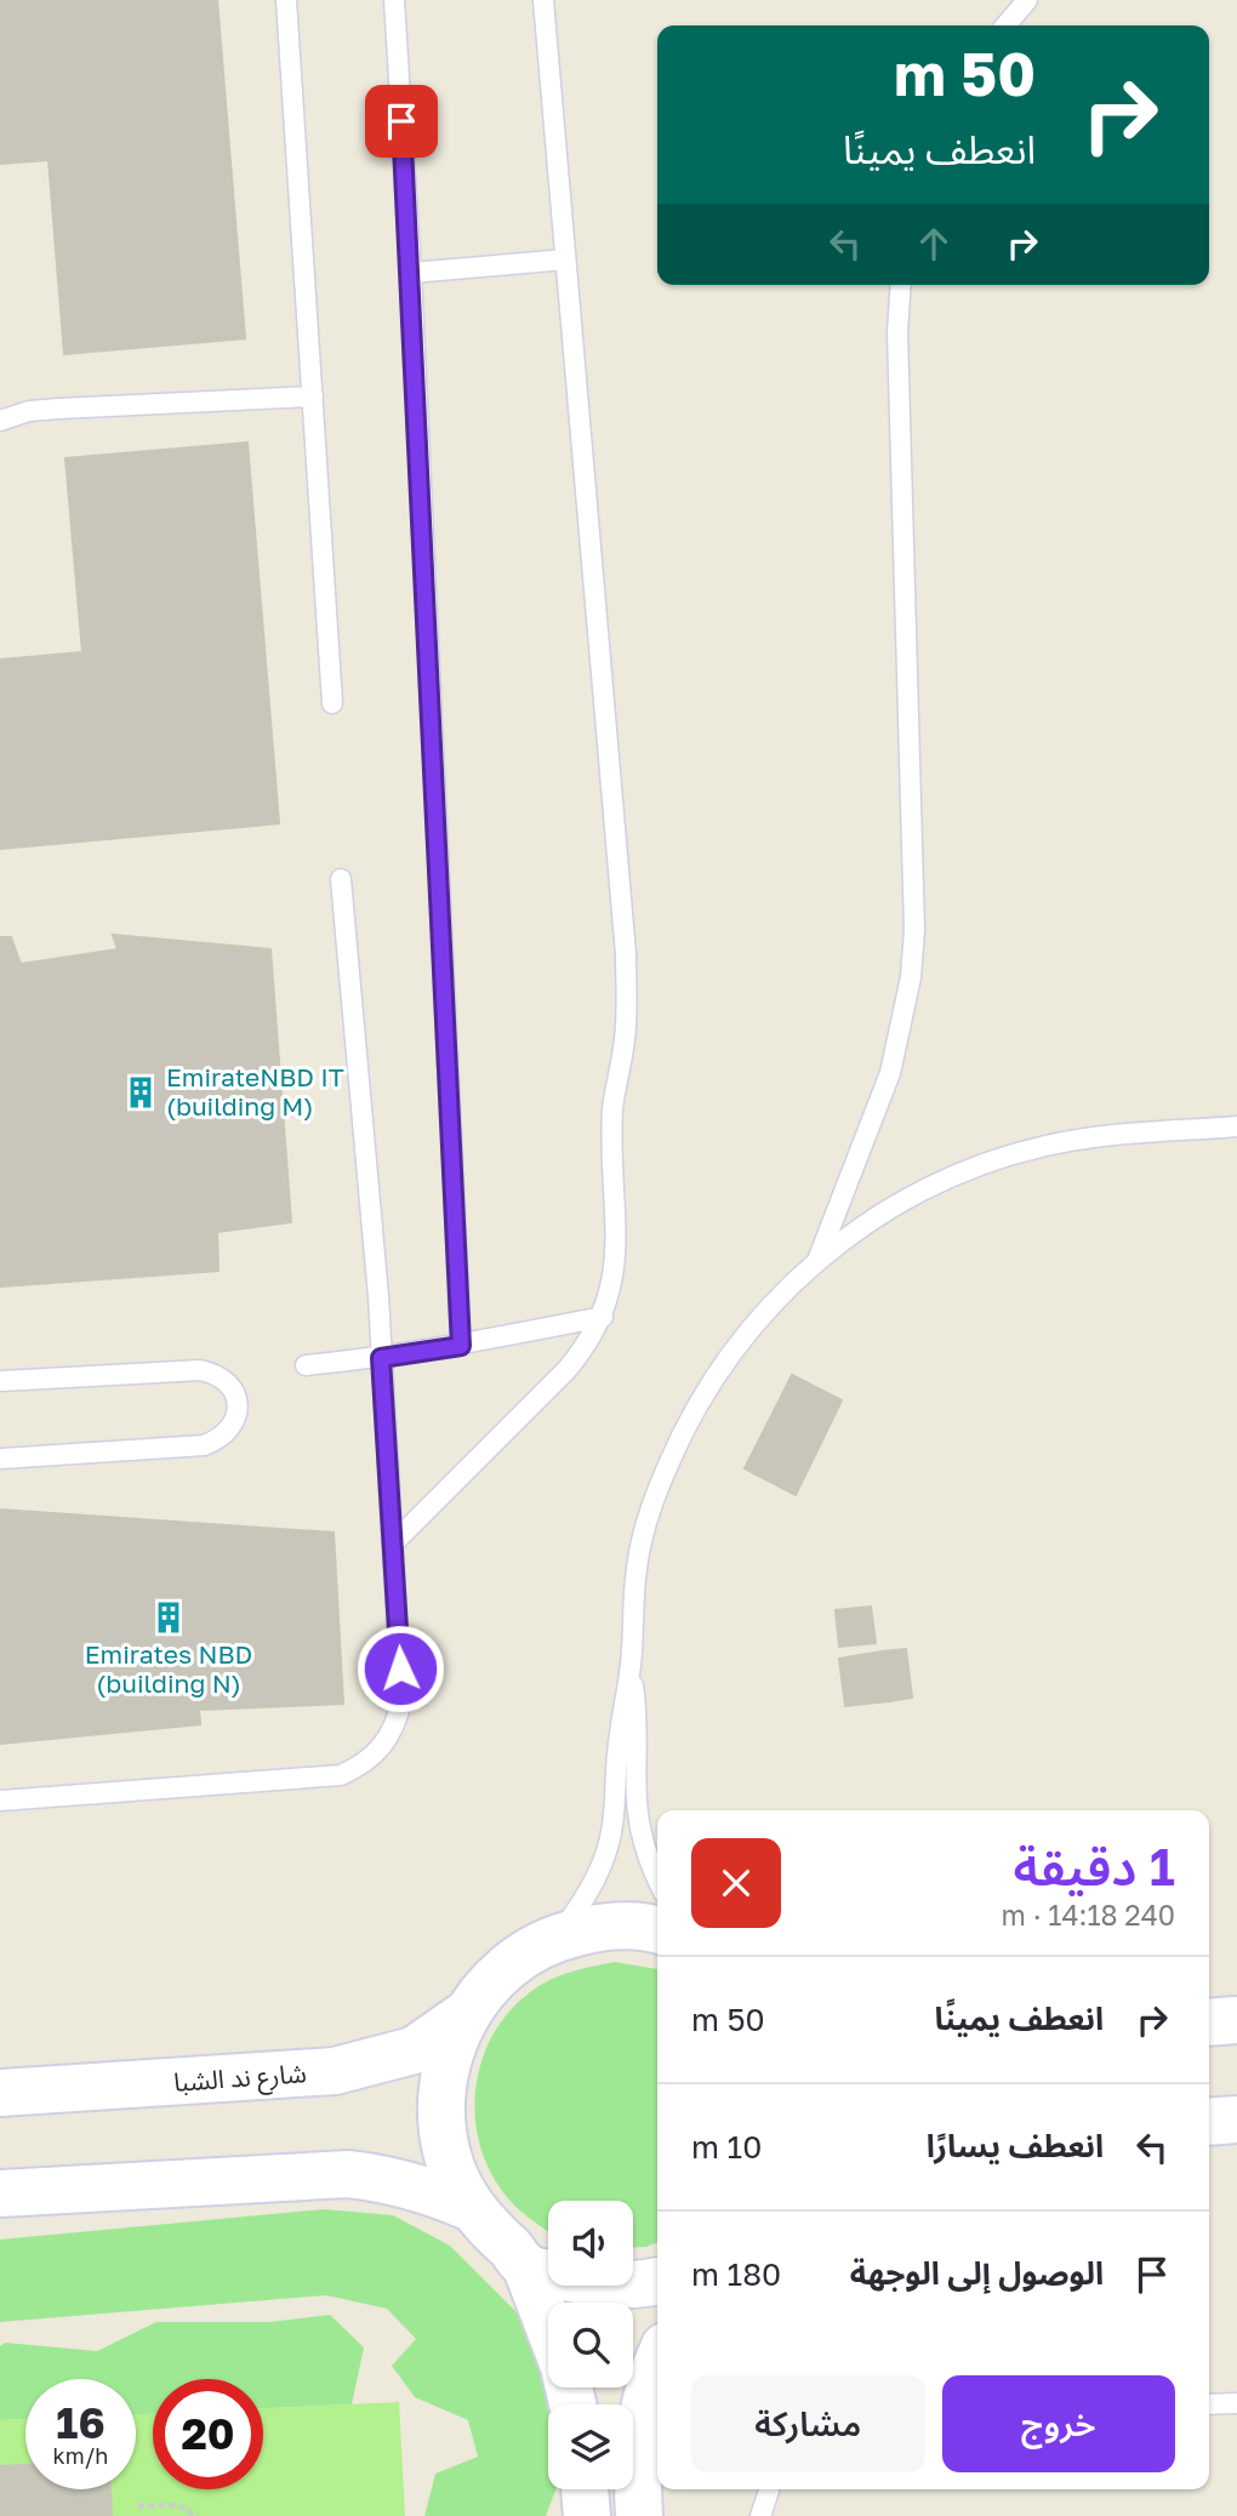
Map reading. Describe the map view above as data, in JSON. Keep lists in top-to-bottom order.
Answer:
{
  "streets": {
    "main road": ["شارع ند الشبا"]
  },
  "places": {
    "building": ["EmirateNBD IT (building M)", "Emirates NBD (building N)"]
  },
  "page": {
    "turn": ["50 m", "انعطف يمينًا"],
    "heading": ["1 دقيقة", "240 m · 14:18"],
    "list": [
      {
        "name": "انعطف يمينًا",
        "value": "50 m"
      },
      {
        "name": "انعطف يسارًا",
        "value": "10 m"
      },
      {
        "name": "الوصول إلى الوجهة",
        "value": "180 m"
      }
    ],
    "buttons": ["خروج", "مشاركة"],
    "speed": "16 km/h",
    "limit": "20"
  }
}
